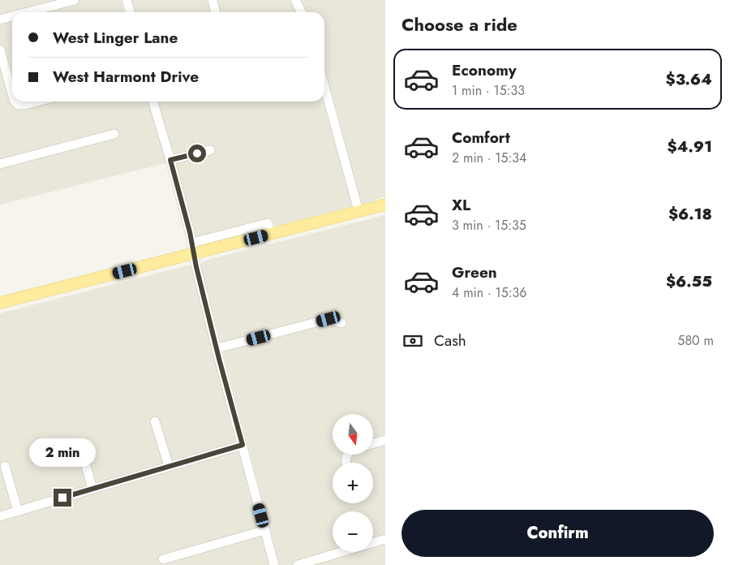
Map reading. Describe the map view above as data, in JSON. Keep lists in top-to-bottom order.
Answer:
{
  "north": "bottom",
  "page": {
    "heading": "Choose a ride",
    "banner": ["West Linger Lane", "West Harmont Drive"],
    "list": [
      {
        "name": "Economy",
        "note": "1 min · 15:33",
        "value": "$3.64"
      },
      {
        "name": "Comfort",
        "note": "2 min · 15:34",
        "value": "$4.91"
      },
      {
        "name": "XL",
        "note": "3 min · 15:35",
        "value": "$6.18"
      },
      {
        "name": "Green",
        "note": "4 min · 15:36",
        "value": "$6.55"
      }
    ],
    "pay": ["Cash", "580 m"],
    "map_buttons": ["+", "−"],
    "bubble": "2 min",
    "buttons": "Confirm"
  }
}
